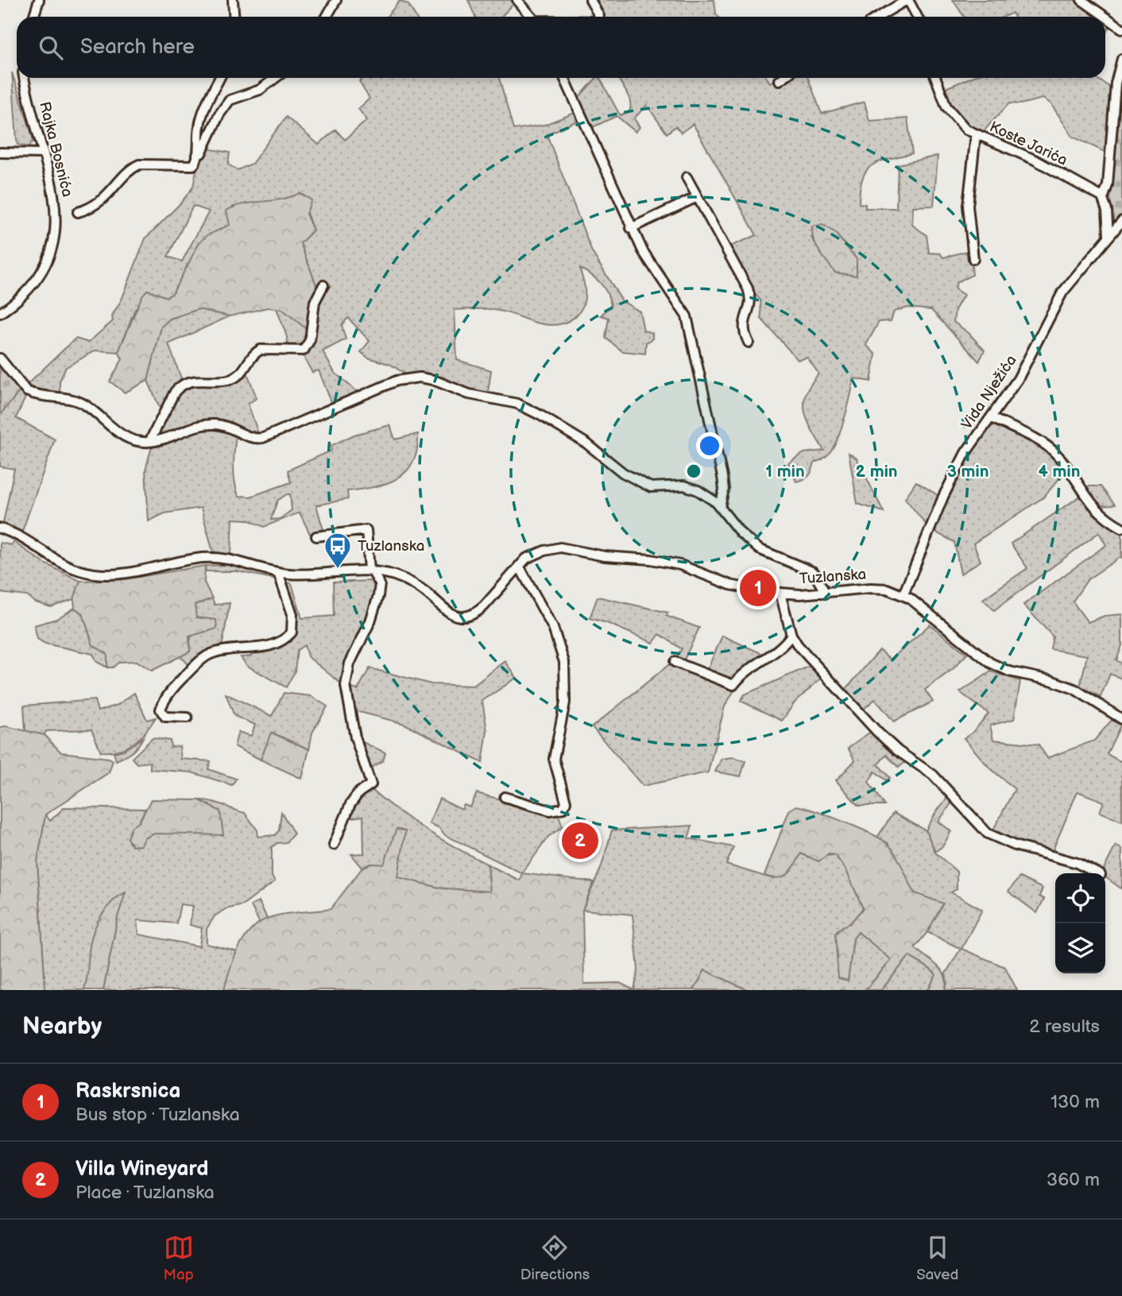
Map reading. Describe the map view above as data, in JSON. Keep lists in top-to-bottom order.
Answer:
{
  "streets": {
    "street": [
      "Koste Jarića",
      "Rajka Bosnića",
      "Vida Nježića",
      "Tuzlanska"
    ]
  },
  "crossings": [
    ["Vida Nježića", "Tuzlanska"]
  ],
  "places": {
    "bus stop": ["Tuzlanska"]
  },
  "page": {
    "search": "Search here",
    "pins": ["1", "2"],
    "heading": ["Nearby", "2 results"],
    "list": [
      {
        "mark": "1",
        "name": "Raskrsnica",
        "note": "Bus stop · Tuzlanska",
        "value": "130 m"
      },
      {
        "mark": "2",
        "name": "Villa Wineyard",
        "note": "Place · Tuzlanska",
        "value": "360 m"
      }
    ],
    "nav": ["Map", "Directions", "Saved"]
  },
  "rings": [
    "1 min",
    "2 min",
    "3 min",
    "4 min"
  ]
}
